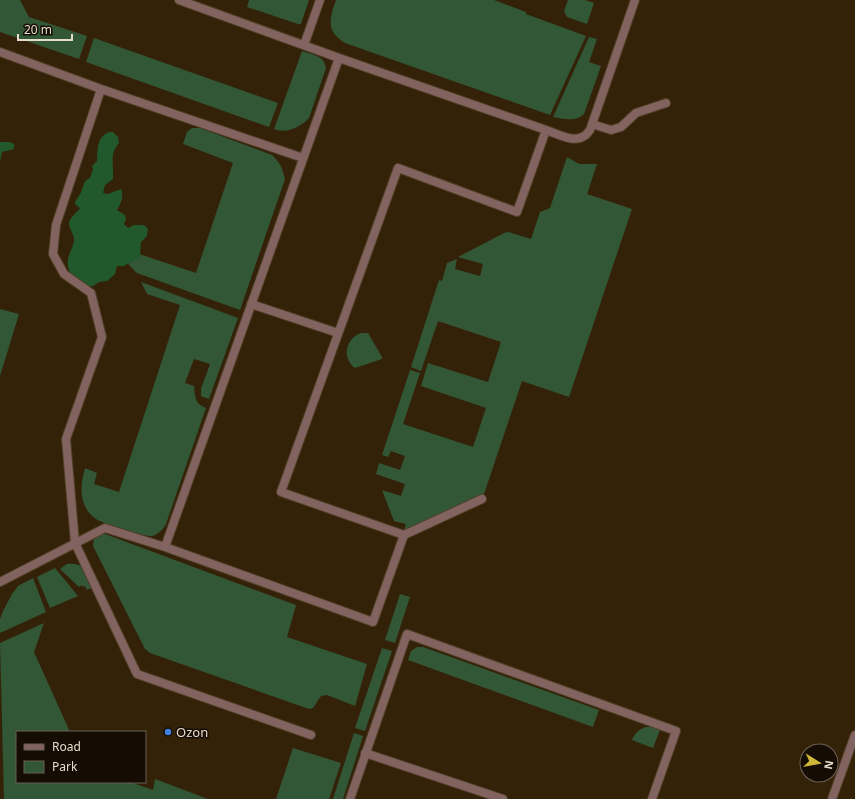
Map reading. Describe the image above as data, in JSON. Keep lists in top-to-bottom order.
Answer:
{
  "places": ["Ozon"],
  "legend": ["Road", "Park"],
  "scale_bar": "20 m",
  "north": "right"
}
